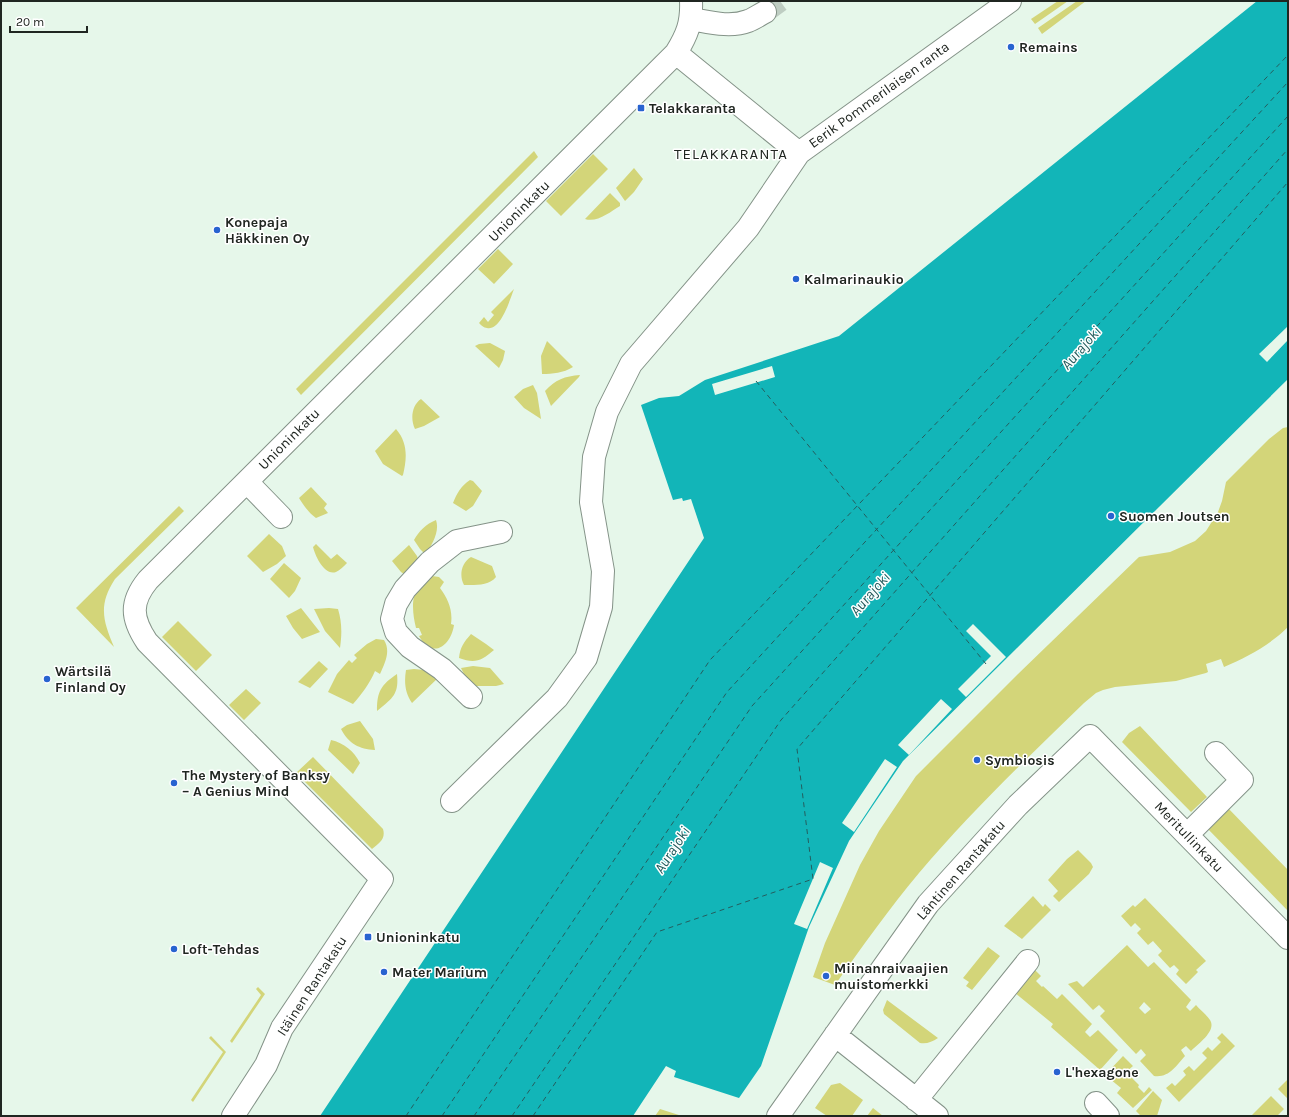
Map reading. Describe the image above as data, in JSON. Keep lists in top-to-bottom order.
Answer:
{
  "streets": {
    "street": [
      "Eerik Pommerilaisen ranta",
      "Unioninkatu",
      "Meritullinkatu",
      "Läntinen Rantakatu",
      "Itäinen Rantakatu"
    ]
  },
  "crossings": [
    ["Eerik Pommerilaisen ranta", "Unioninkatu"],
    ["Unioninkatu", "Itäinen Rantakatu"],
    ["Meritullinkatu", "Läntinen Rantakatu"]
  ],
  "districts": ["TELAKKARANTA"],
  "water": ["Aurajoki"],
  "places": {
    "other": [
      "Remains",
      "Konepaja Häkkinen Oy",
      "Kalmarinaukio",
      "Suomen Joutsen",
      "Wärtsilä Finland Oy",
      "Symbiosis",
      "The Mystery of Banksy – A Genius Mind",
      "Loft-Tehdas",
      "Mater Marium",
      "Miinanraivaajien muistomerkki",
      "L'hexagone"
    ],
    "transit": ["Telakkaranta", "Unioninkatu"]
  },
  "scale_bar": "20 m"
}
